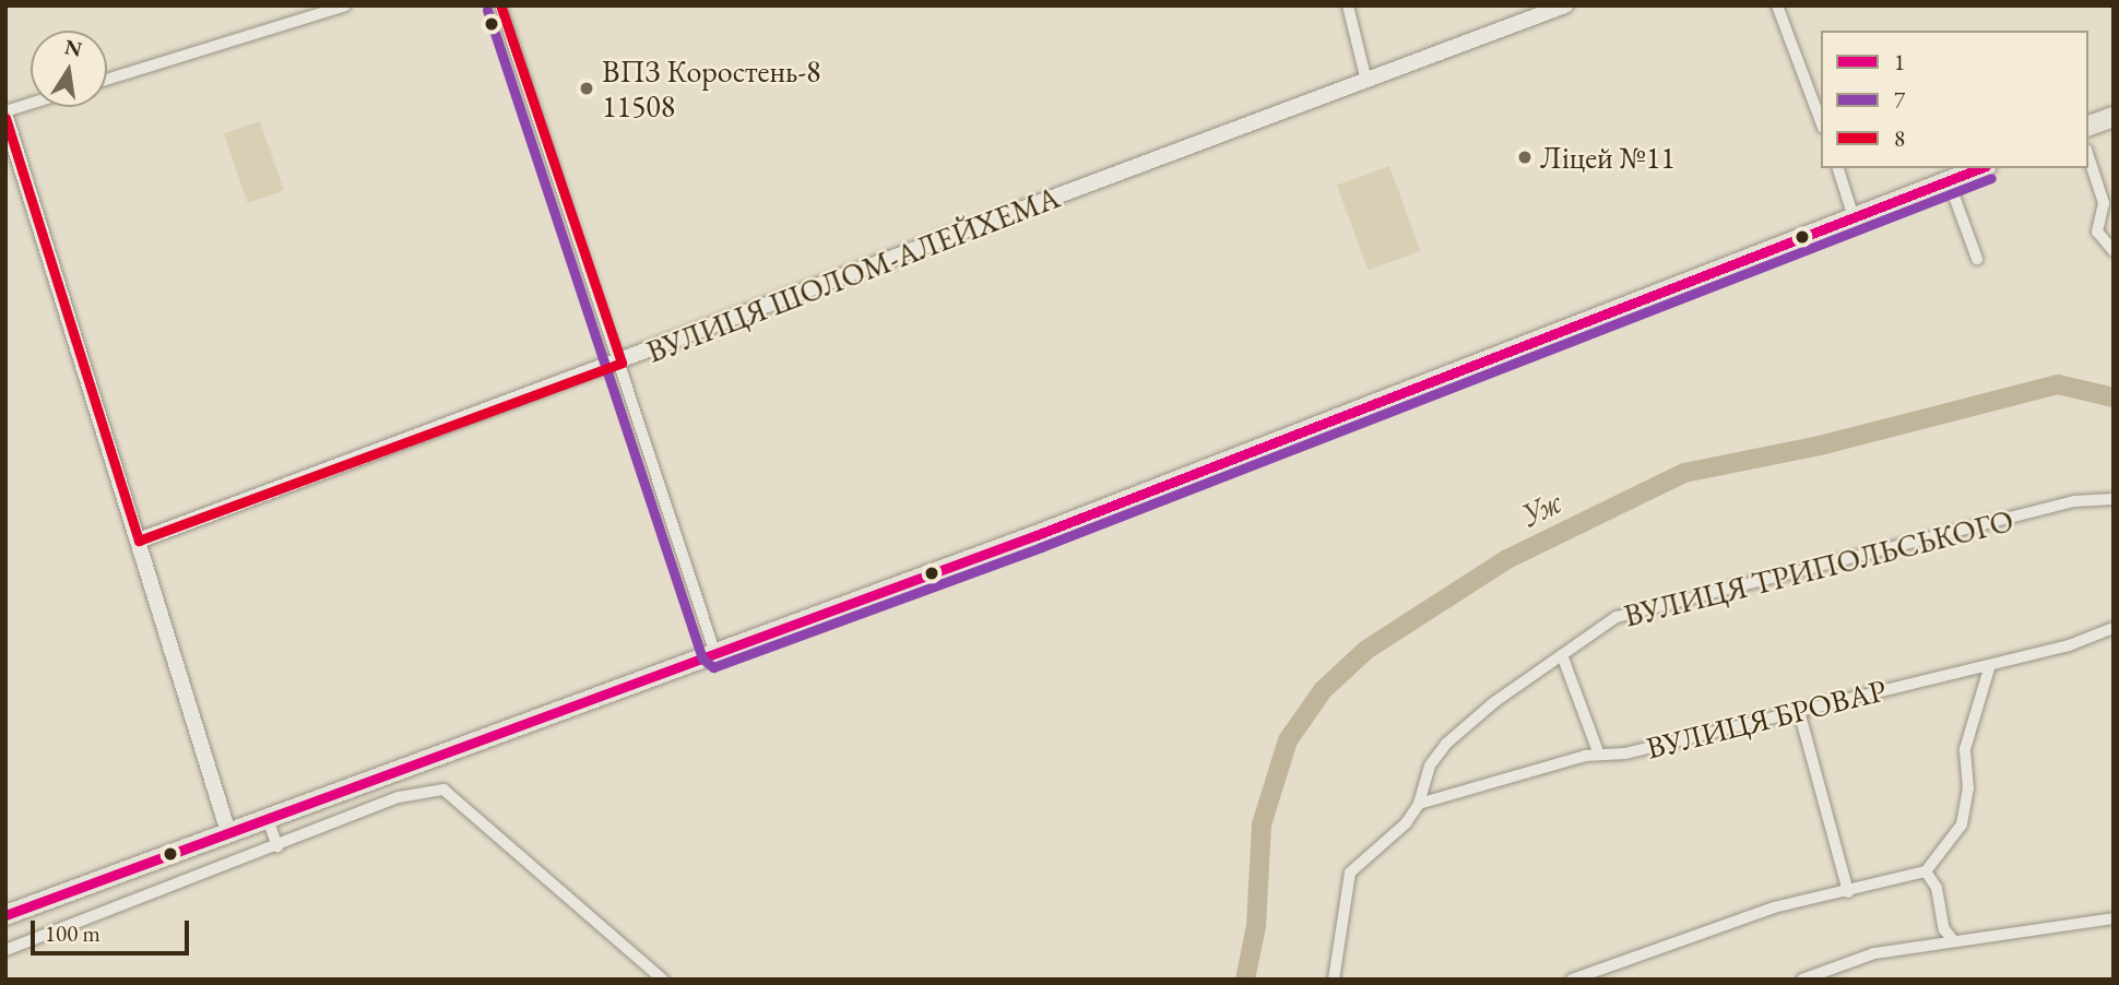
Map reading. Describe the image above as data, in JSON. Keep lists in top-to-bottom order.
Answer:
{
  "streets": {
    "street": ["ВУЛИЦЯ ШОЛОМ-АЛЕЙХЕМА", "ВУЛИЦЯ ТРИПОЛЬСЬКОГО", "ВУЛИЦЯ БРОВАР"]
  },
  "crossings": [
    ["ВУЛИЦЯ ТРИПОЛЬСЬКОГО", "ВУЛИЦЯ БРОВАР"]
  ],
  "water": ["Уж"],
  "places": ["ВПЗ Коростень-8 11508", "Ліцей №11"],
  "lines": ["transit line 8", "transit line 7", "transit line 1"],
  "legend": ["1", "7", "8"],
  "scale_bar": "100 m",
  "north": "top"
}
